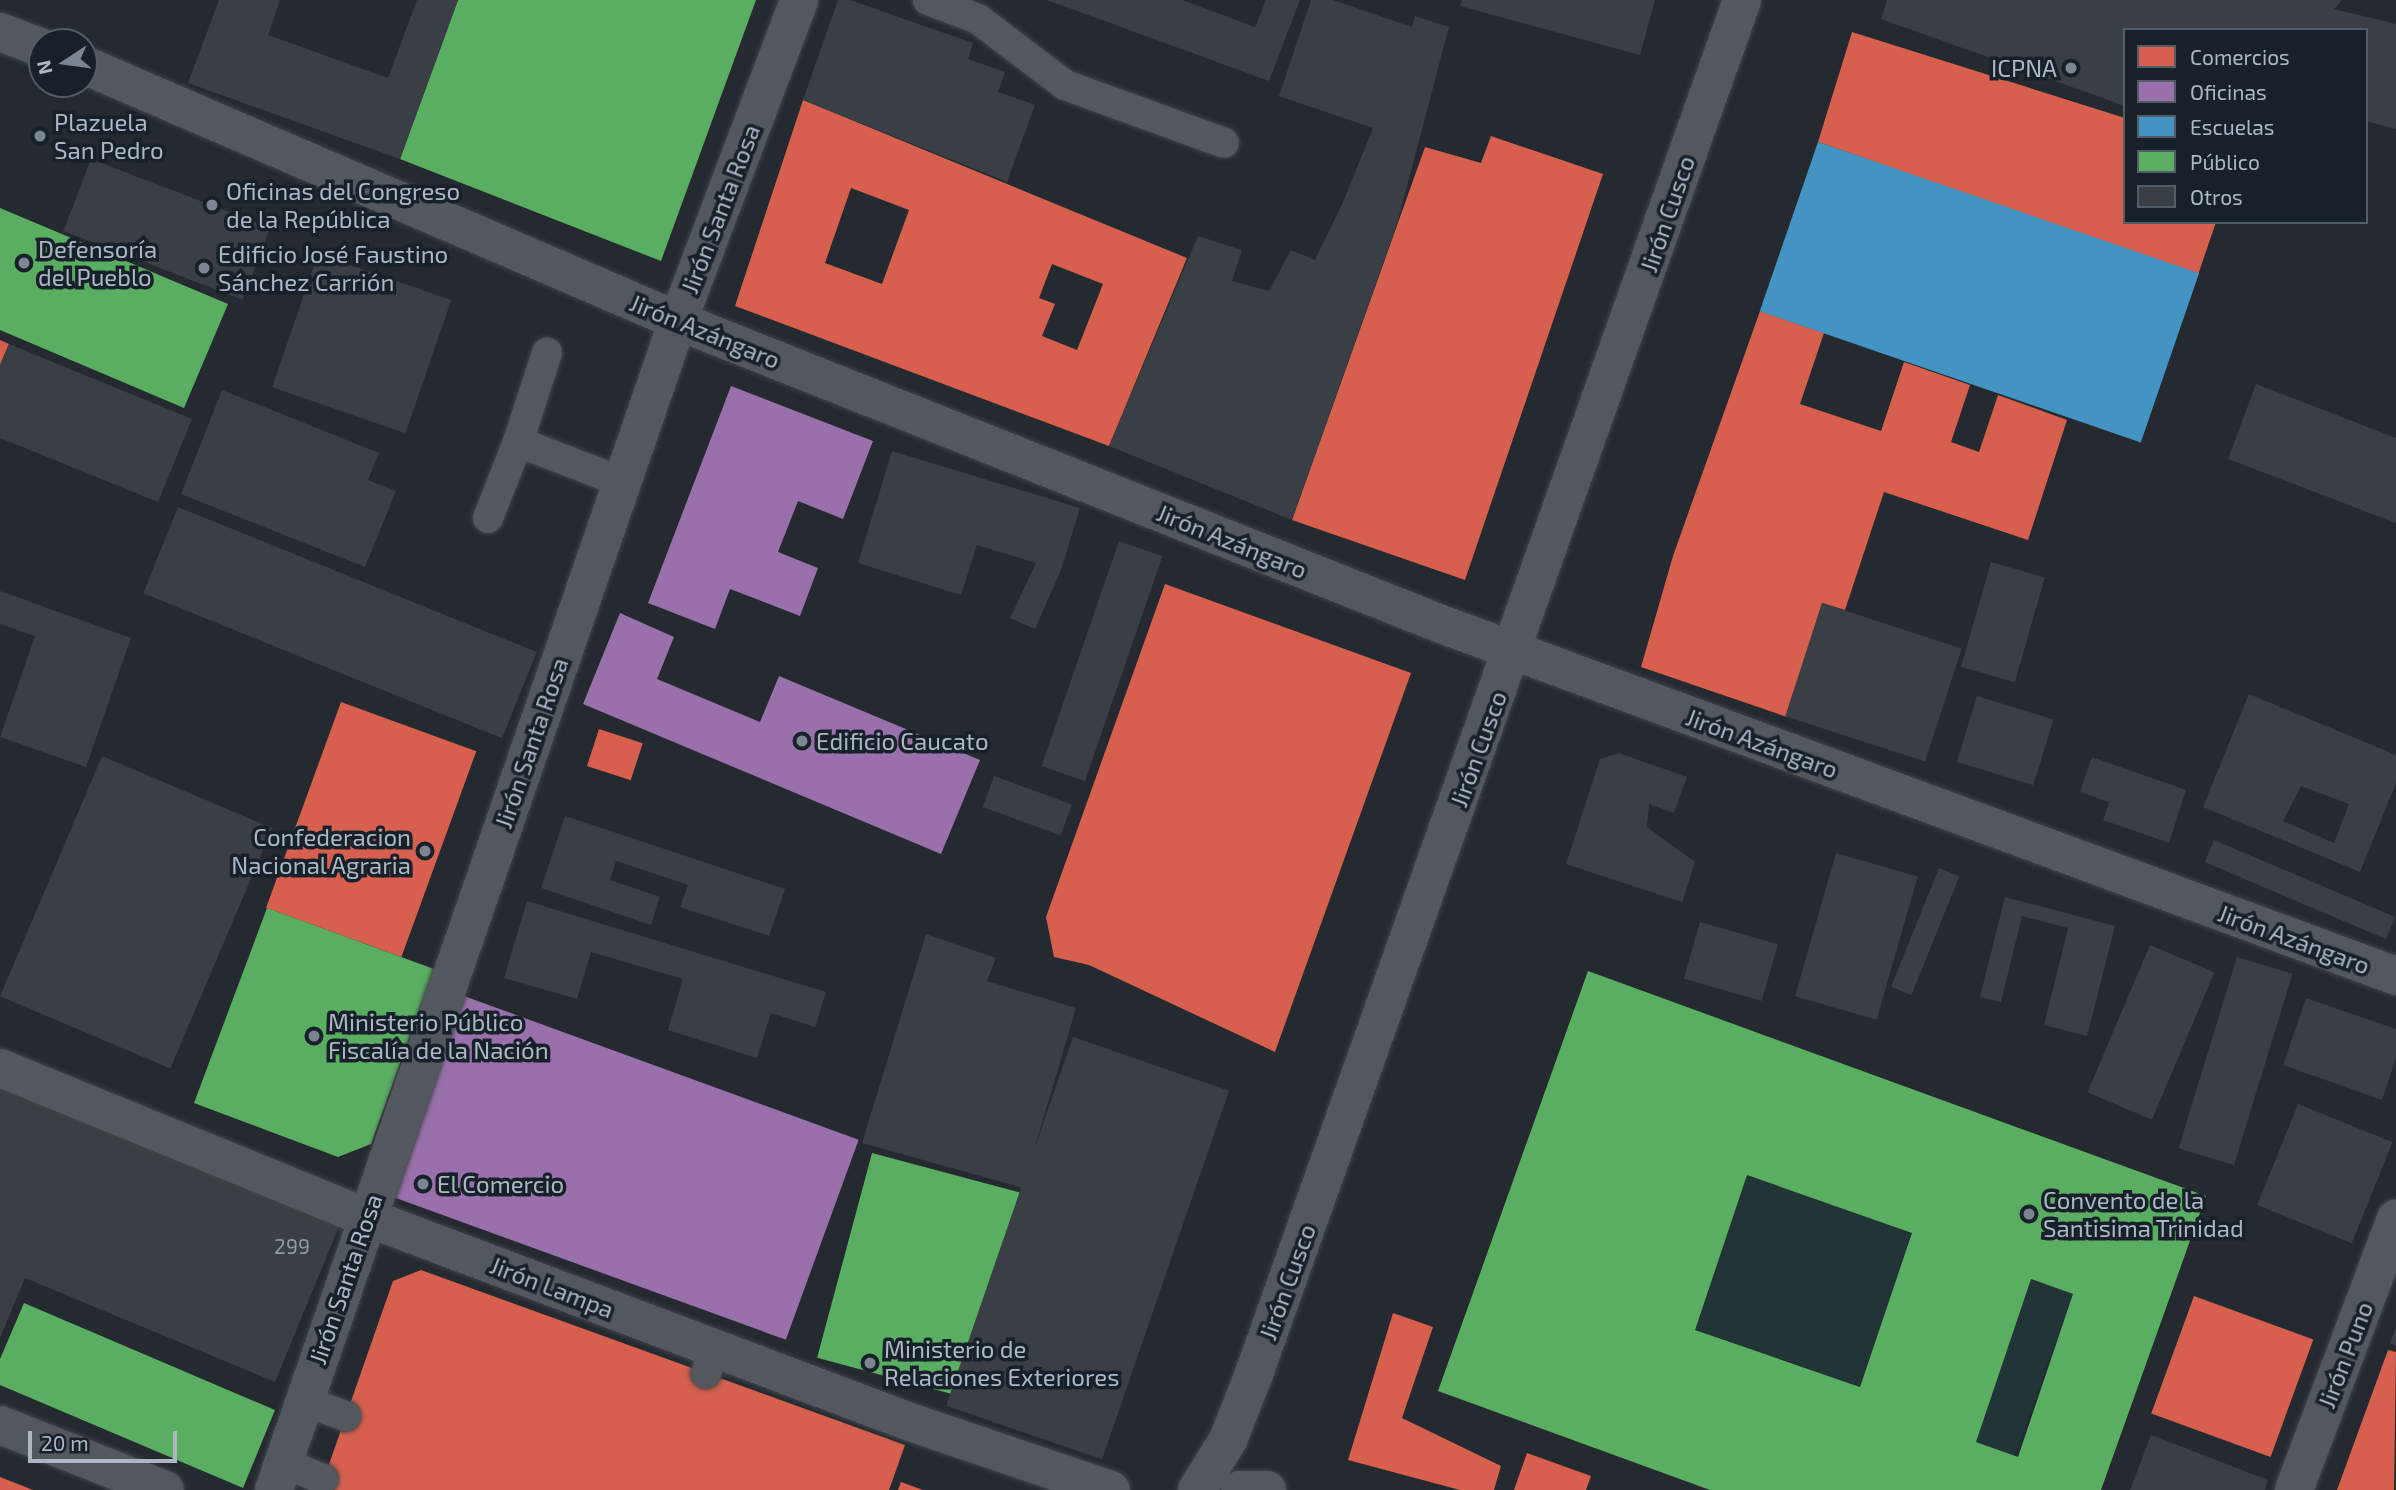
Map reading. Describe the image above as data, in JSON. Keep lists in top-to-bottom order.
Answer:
{
  "streets": {
    "street": [
      "Jirón Santa Rosa",
      "Jirón Cusco",
      "Jirón Azángaro",
      "Jirón Lampa",
      "Jirón Puno"
    ]
  },
  "crossings": [
    ["Jirón Santa Rosa", "Jirón Azángaro"],
    ["Jirón Santa Rosa", "Jirón Lampa"],
    ["Jirón Cusco", "Jirón Azángaro"]
  ],
  "places": [
    "ICPNA",
    "Plazuela San Pedro",
    "Oficinas del Congreso de la República",
    "Defensoría del Pueblo",
    "Edificio José Faustino Sánchez Carrión",
    "Edificio Caucato",
    "Confederacion Nacional Agraria",
    "Ministerio Público Fiscalía de la Nación",
    "El Comercio",
    "Convento de la Santisima Trinidad",
    "Ministerio de Relaciones Exteriores"
  ],
  "house_numbers": ["299"],
  "legend": [
    "Comercios",
    "Oficinas",
    "Escuelas",
    "Público",
    "Otros"
  ],
  "scale_bar": "20 m",
  "north": "left"
}
